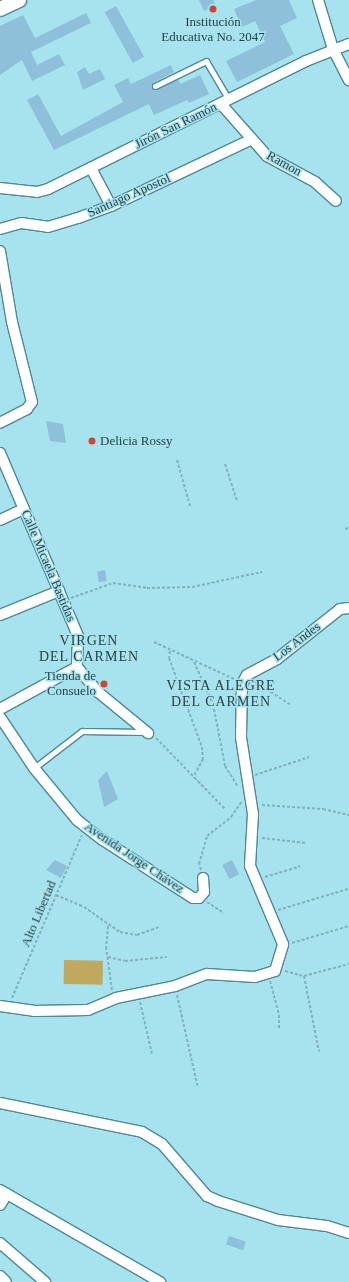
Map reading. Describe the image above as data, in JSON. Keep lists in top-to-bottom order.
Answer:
{
  "streets": {
    "street": [
      "Jirón San Ramón",
      "Ramon",
      "Santiago Apostol",
      "Calle Micaela Bastidas",
      "Los Andes",
      "Avenida Jorge Chávez"
    ],
    "path": ["Alto Libertad"]
  },
  "crossings": [
    ["Jirón San Ramón", "Ramon"],
    ["Ramon", "Santiago Apostol"],
    ["Avenida Jorge Chávez", "Alto Libertad"]
  ],
  "districts": ["VIRGEN DEL CARMEN", "VISTA ALEGRE DEL CARMEN"],
  "places": ["Institución Educativa No. 2047", "Delicia Rossy", "Tienda de Consuelo"]
}
